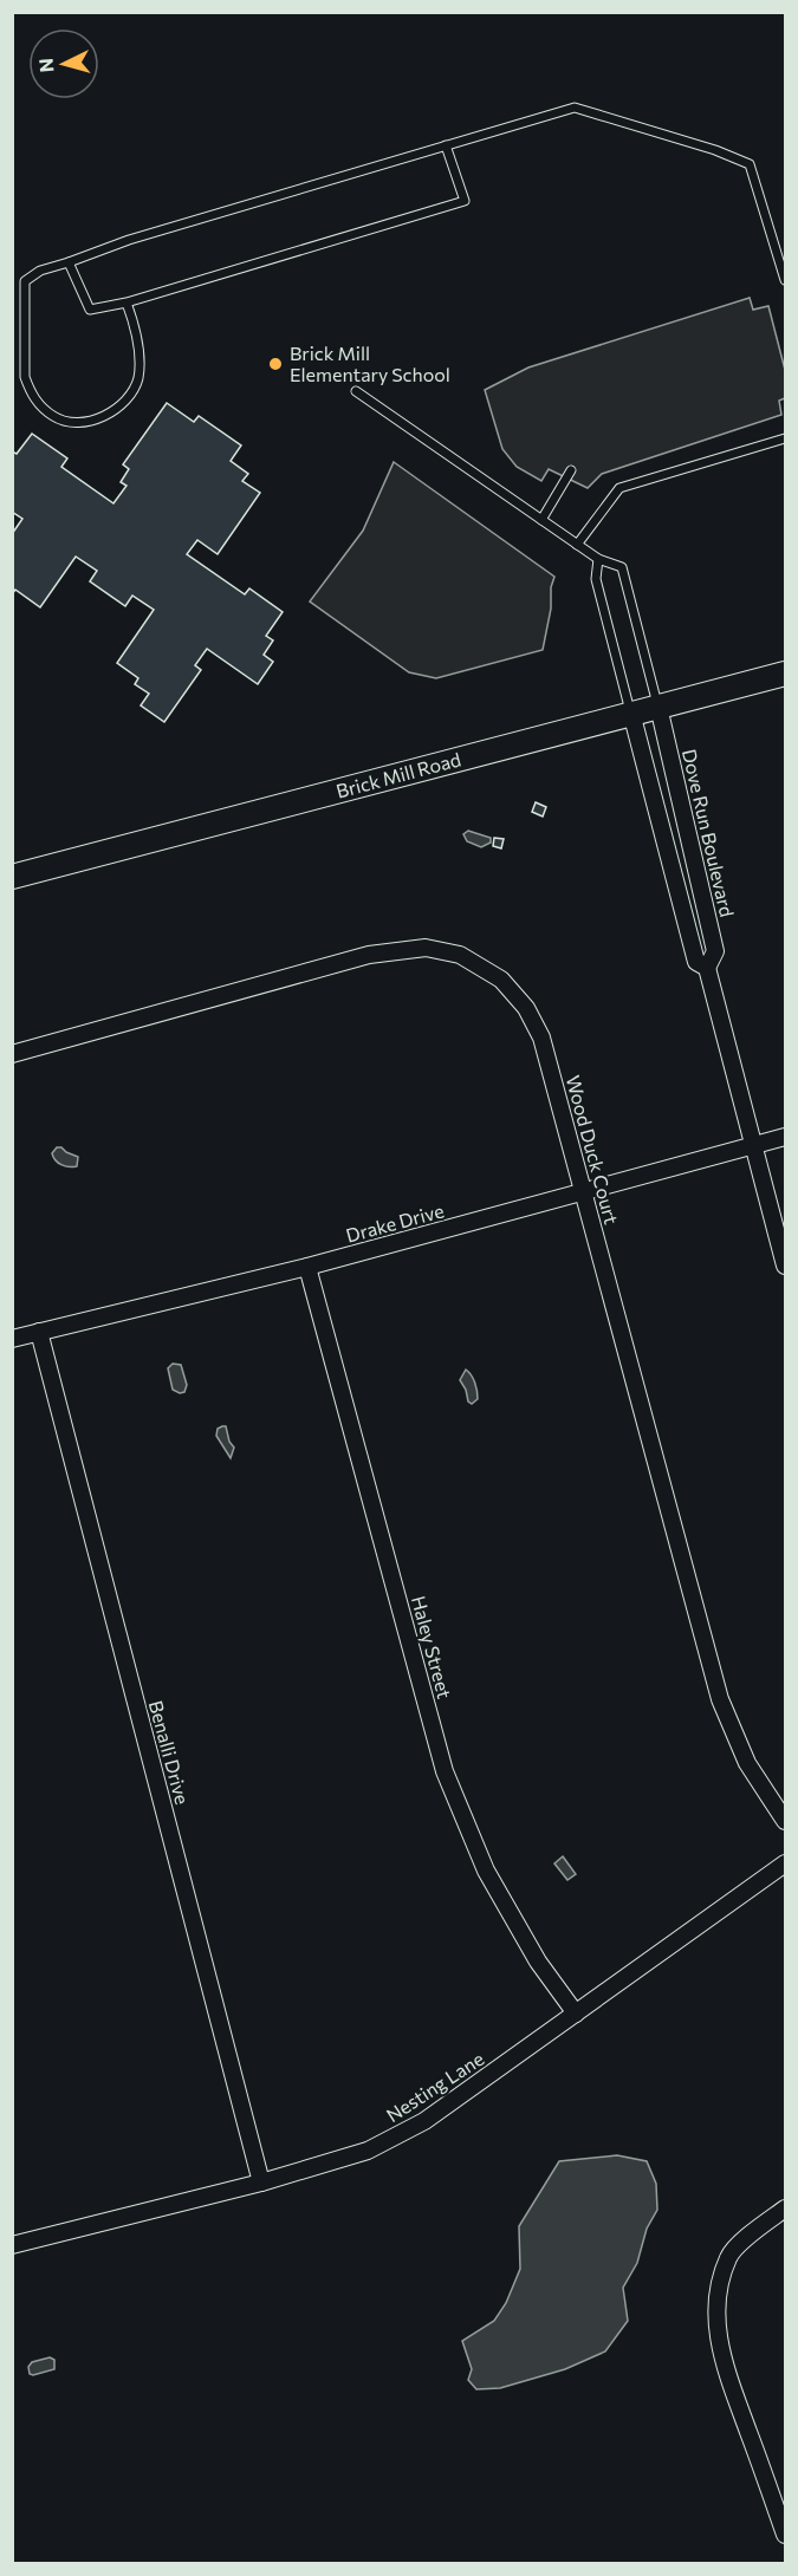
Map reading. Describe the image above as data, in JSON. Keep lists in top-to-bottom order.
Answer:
{
  "streets": {
    "street": [
      "Brick Mill Road",
      "Dove Run Boulevard",
      "Wood Duck Court",
      "Drake Drive",
      "Haley Street",
      "Benalli Drive",
      "Nesting Lane"
    ]
  },
  "crossings": [
    ["Brick Mill Road", "Dove Run Boulevard"],
    ["Dove Run Boulevard", "Drake Drive"],
    ["Wood Duck Court", "Drake Drive"],
    ["Drake Drive", "Haley Street"],
    ["Drake Drive", "Benalli Drive"],
    ["Haley Street", "Nesting Lane"],
    ["Benalli Drive", "Nesting Lane"]
  ],
  "places": ["Brick Mill Elementary School"],
  "north": "left"
}
